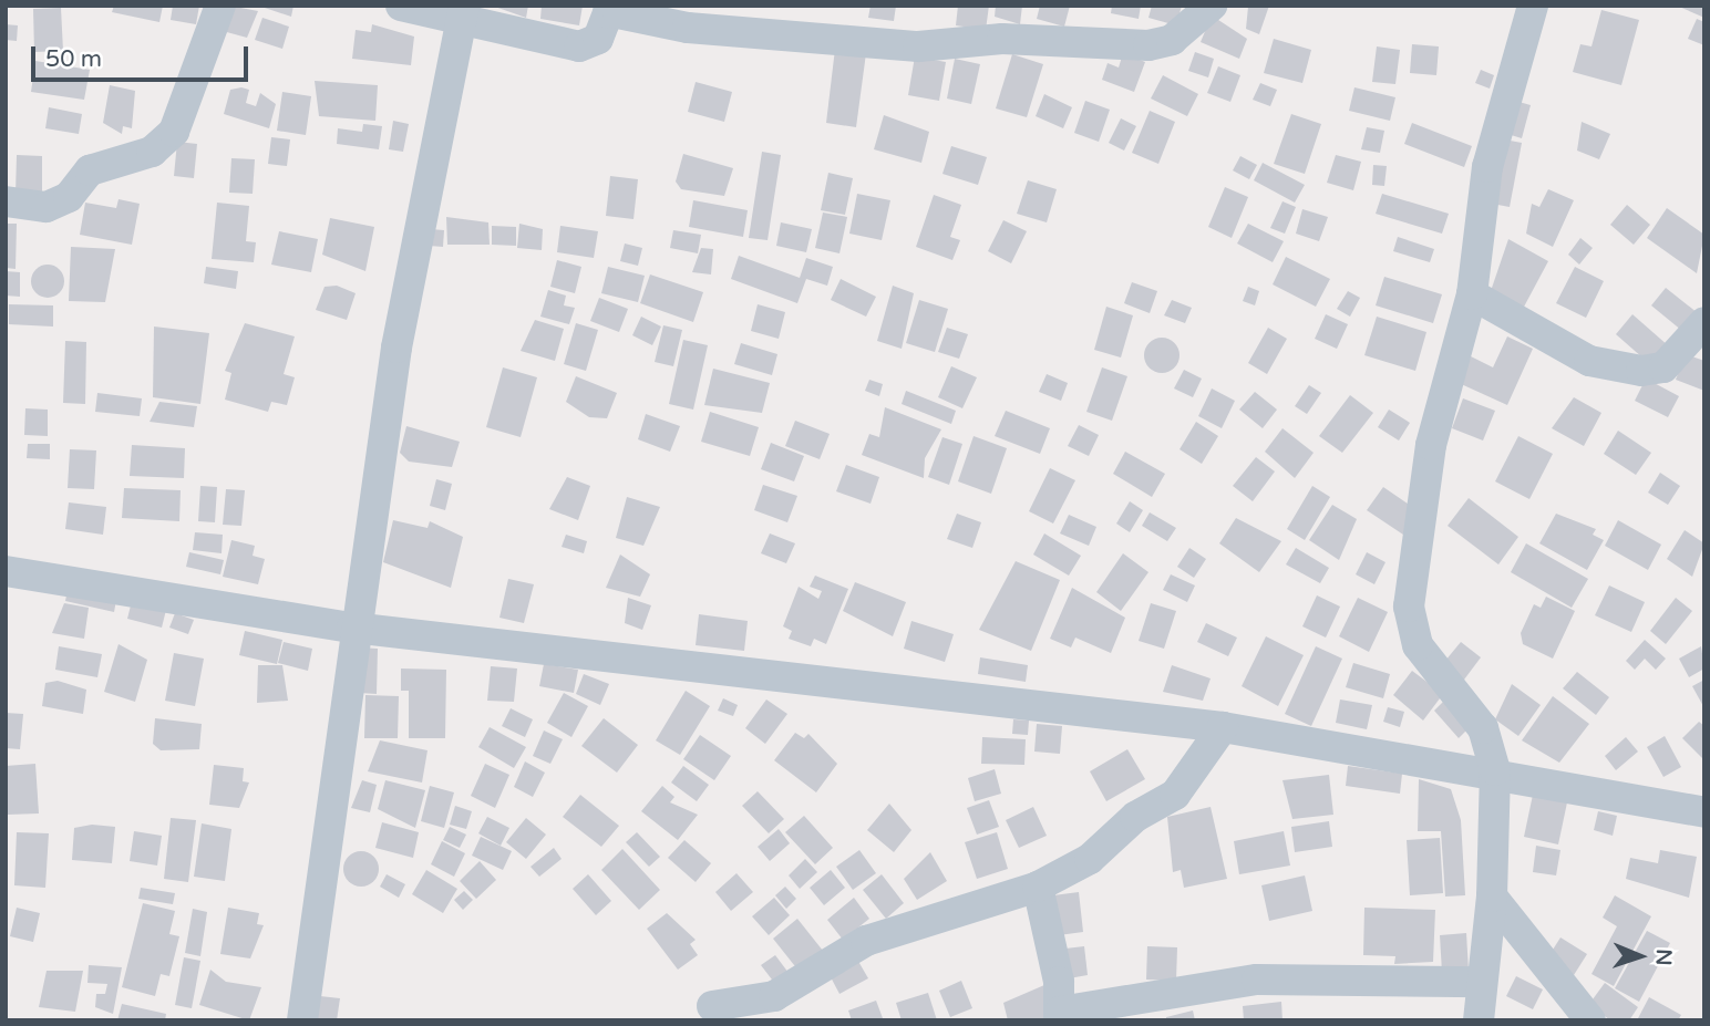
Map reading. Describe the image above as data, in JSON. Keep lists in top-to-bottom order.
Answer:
{
  "scale_bar": "50 m",
  "north": "right"
}
